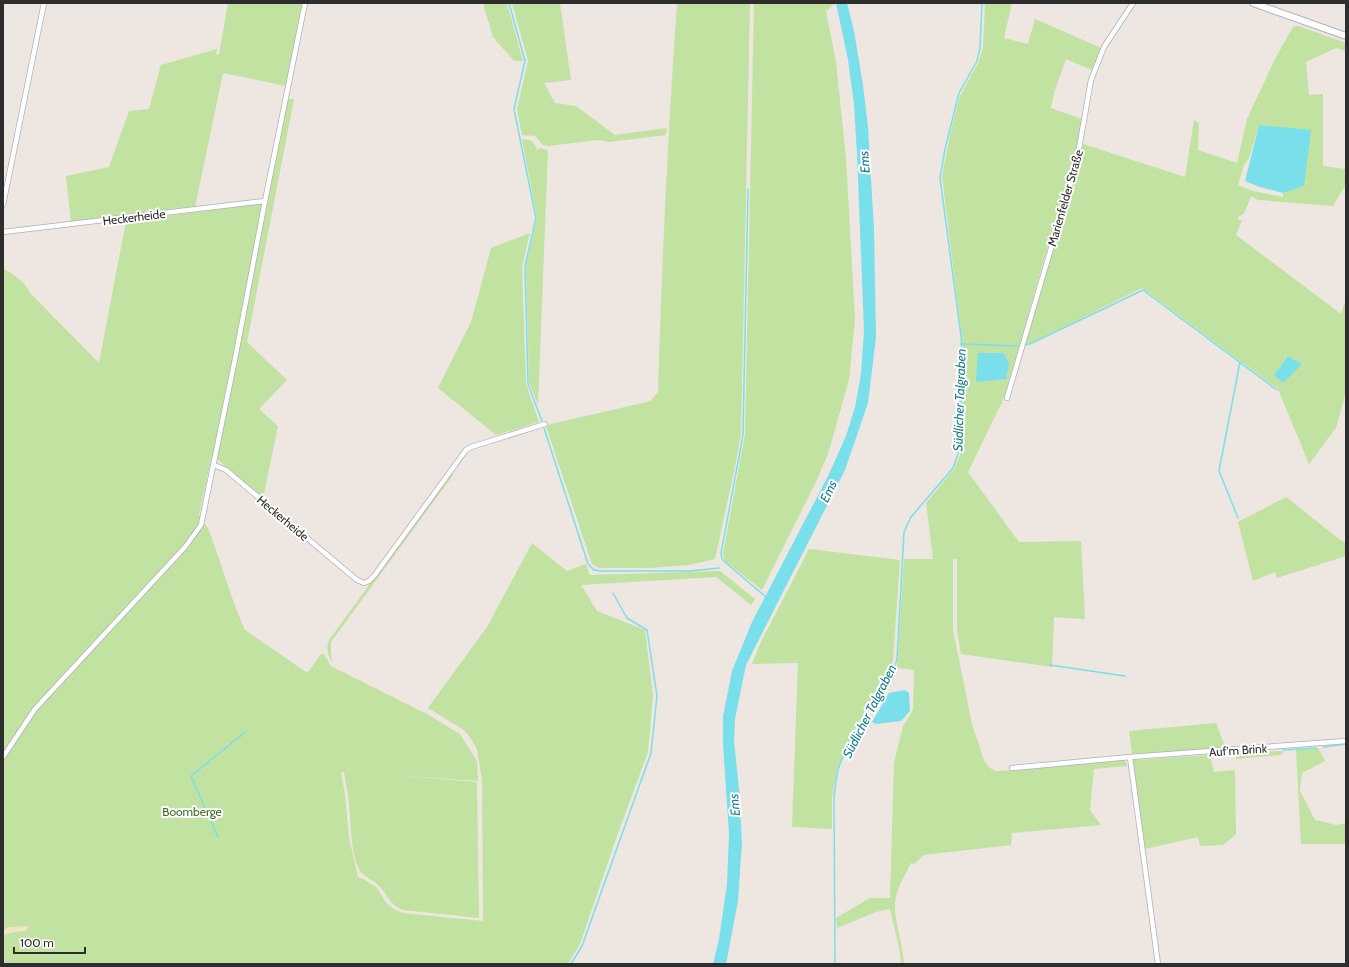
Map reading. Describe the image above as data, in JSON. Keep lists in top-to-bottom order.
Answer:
{
  "streets": {
    "street": ["Marienfelder Straße", "Heckerheide", "Auf'm Brink"]
  },
  "water": ["Ems", "Südlicher Talgraben"],
  "parks": ["Boomberge"],
  "scale_bar": "100 m"
}
